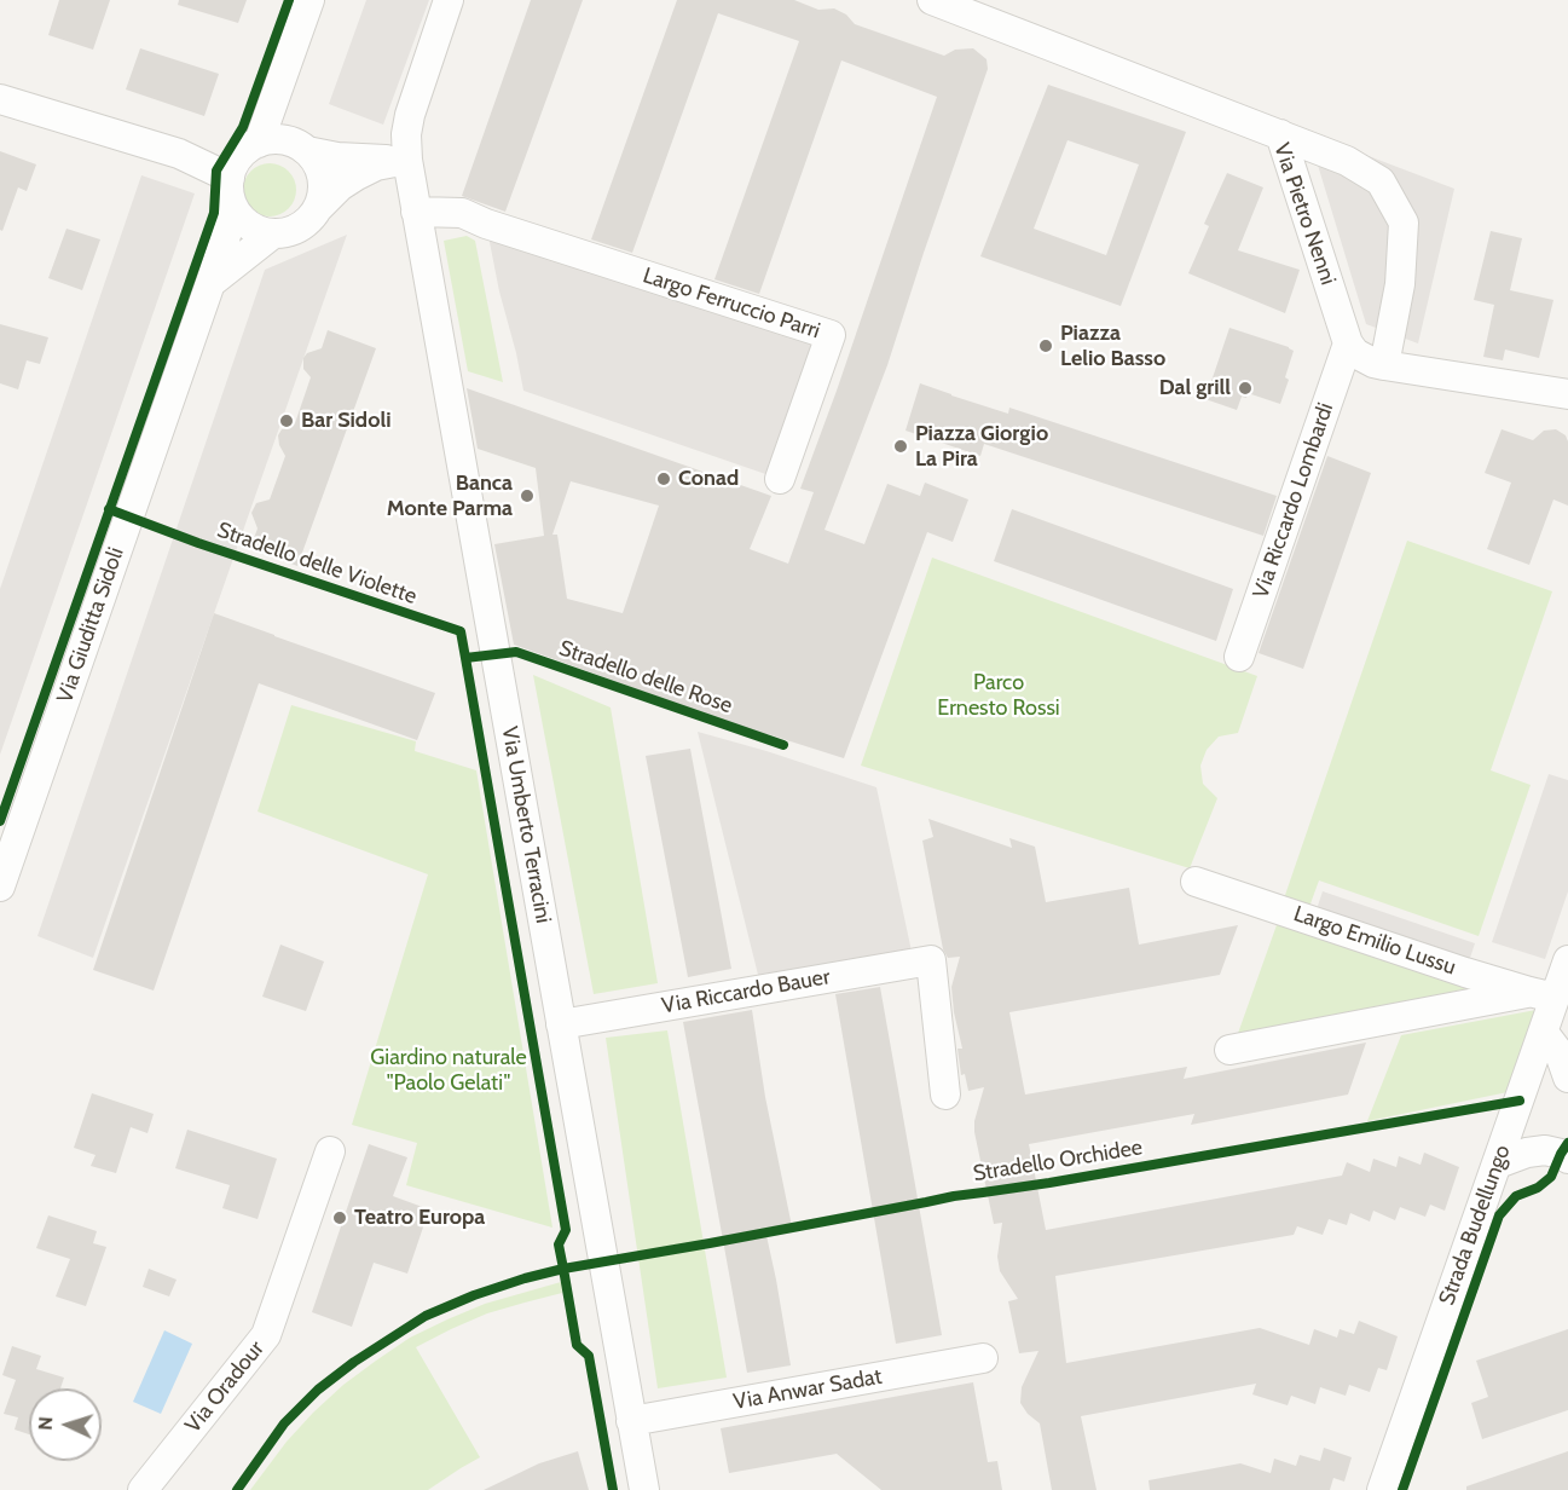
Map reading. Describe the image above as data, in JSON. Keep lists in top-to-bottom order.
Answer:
{
  "streets": {
    "street": [
      "Via Pietro Nenni",
      "Largo Ferruccio Parri",
      "Via Riccardo Lombardi",
      "Via Giuditta Sidoli",
      "Via Umberto Terracini",
      "Largo Emilio Lussu",
      "Via Riccardo Bauer",
      "Strada Budellungo",
      "Via Oradour",
      "Via Anwar Sadat"
    ],
    "cycle path": ["Stradello delle Violette", "Stradello Orchidee"]
  },
  "crossings": [
    ["Via Pietro Nenni", "Via Riccardo Lombardi"],
    ["Largo Ferruccio Parri", "Via Umberto Terracini"],
    ["Via Umberto Terracini", "Via Riccardo Bauer"],
    ["Via Umberto Terracini", "Via Anwar Sadat"],
    ["Largo Emilio Lussu", "Strada Budellungo"]
  ],
  "parks": ["Parco Ernesto Rossi", "Giardino naturale \"Paolo Gelati\""],
  "places": [
    "Piazza Lelio Basso",
    "Dal grill",
    "Bar Sidoli",
    "Piazza Giorgio La Pira",
    "Conad",
    "Banca Monte Parma",
    "Teatro Europa"
  ],
  "north": "left"
}
